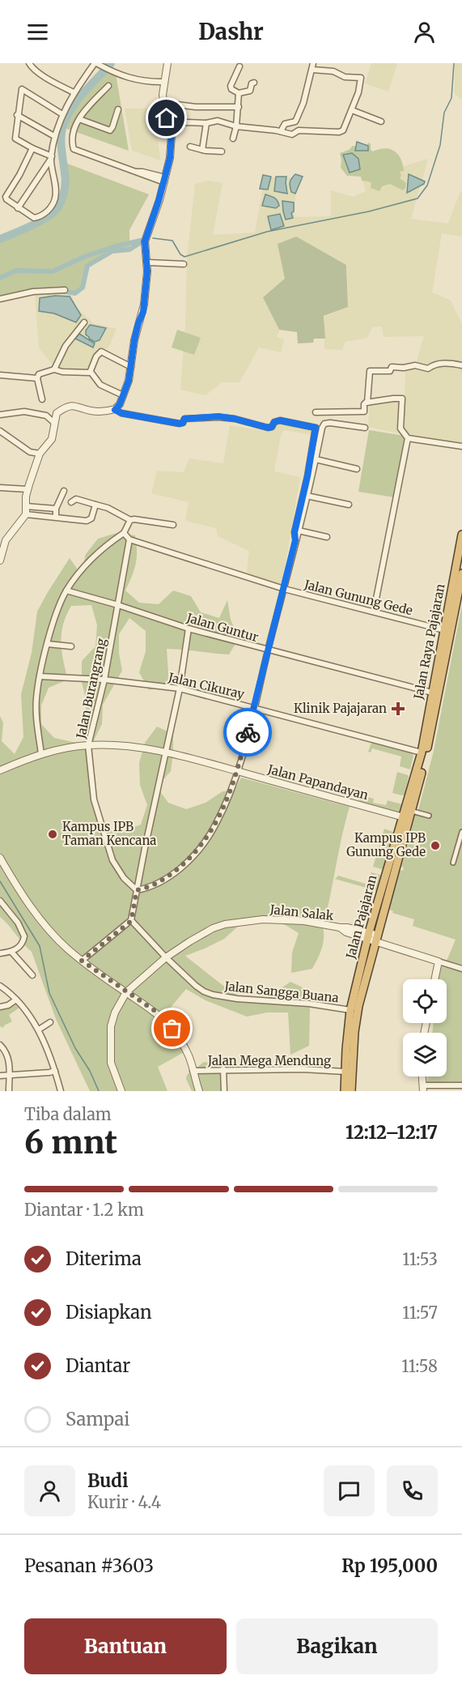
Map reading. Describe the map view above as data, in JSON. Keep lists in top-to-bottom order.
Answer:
{
  "streets": {
    "highway": ["Jalan Raya Pajajaran", "Jalan Pajajaran"],
    "street": [
      "Jalan Gunung Gede",
      "Jalan Guntur",
      "Jalan Cikuray",
      "Jalan Burangrang",
      "Jalan Papandayan",
      "Jalan Salak",
      "Jalan Sangga Buana",
      "Jalan Mega Mendung"
    ]
  },
  "crossings": [
    ["Jalan Gunung Gede", "Jalan Raya Pajajaran"],
    ["Jalan Gunung Gede", "Jalan Burangrang"],
    ["Jalan Guntur", "Jalan Raya Pajajaran"],
    ["Jalan Guntur", "Jalan Burangrang"],
    ["Jalan Raya Pajajaran", "Jalan Cikuray"],
    ["Jalan Raya Pajajaran", "Jalan Pajajaran"],
    ["Jalan Cikuray", "Jalan Burangrang"],
    ["Jalan Cikuray", "Jalan Pajajaran"],
    ["Jalan Burangrang", "Jalan Papandayan"],
    ["Jalan Papandayan", "Jalan Pajajaran"],
    ["Jalan Salak", "Jalan Pajajaran"],
    ["Jalan Salak", "Jalan Sangga Buana"],
    ["Jalan Pajajaran", "Jalan Sangga Buana"],
    ["Jalan Pajajaran", "Jalan Mega Mendung"]
  ],
  "places": {
    "health": ["Klinik Pajajaran"],
    "other": ["Kampus IPB Taman Kencana", "Kampus IPB Gunung Gede"]
  },
  "page": {
    "header": "Dashr",
    "heading": ["6 mnt", "Tiba dalam", "12:12–12:17"],
    "panel": [
      "Budi",
      "Kurir · 4.4",
      "Pesanan #3603",
      "Rp 195,000"
    ],
    "bar": "Diantar · 1.2 km",
    "list": [
      ["Diterima", "11:53"],
      ["Disiapkan", "11:57"],
      ["Diantar", "11:58"],
      "Sampai"
    ],
    "buttons": ["Bantuan", "Bagikan"]
  }
}
